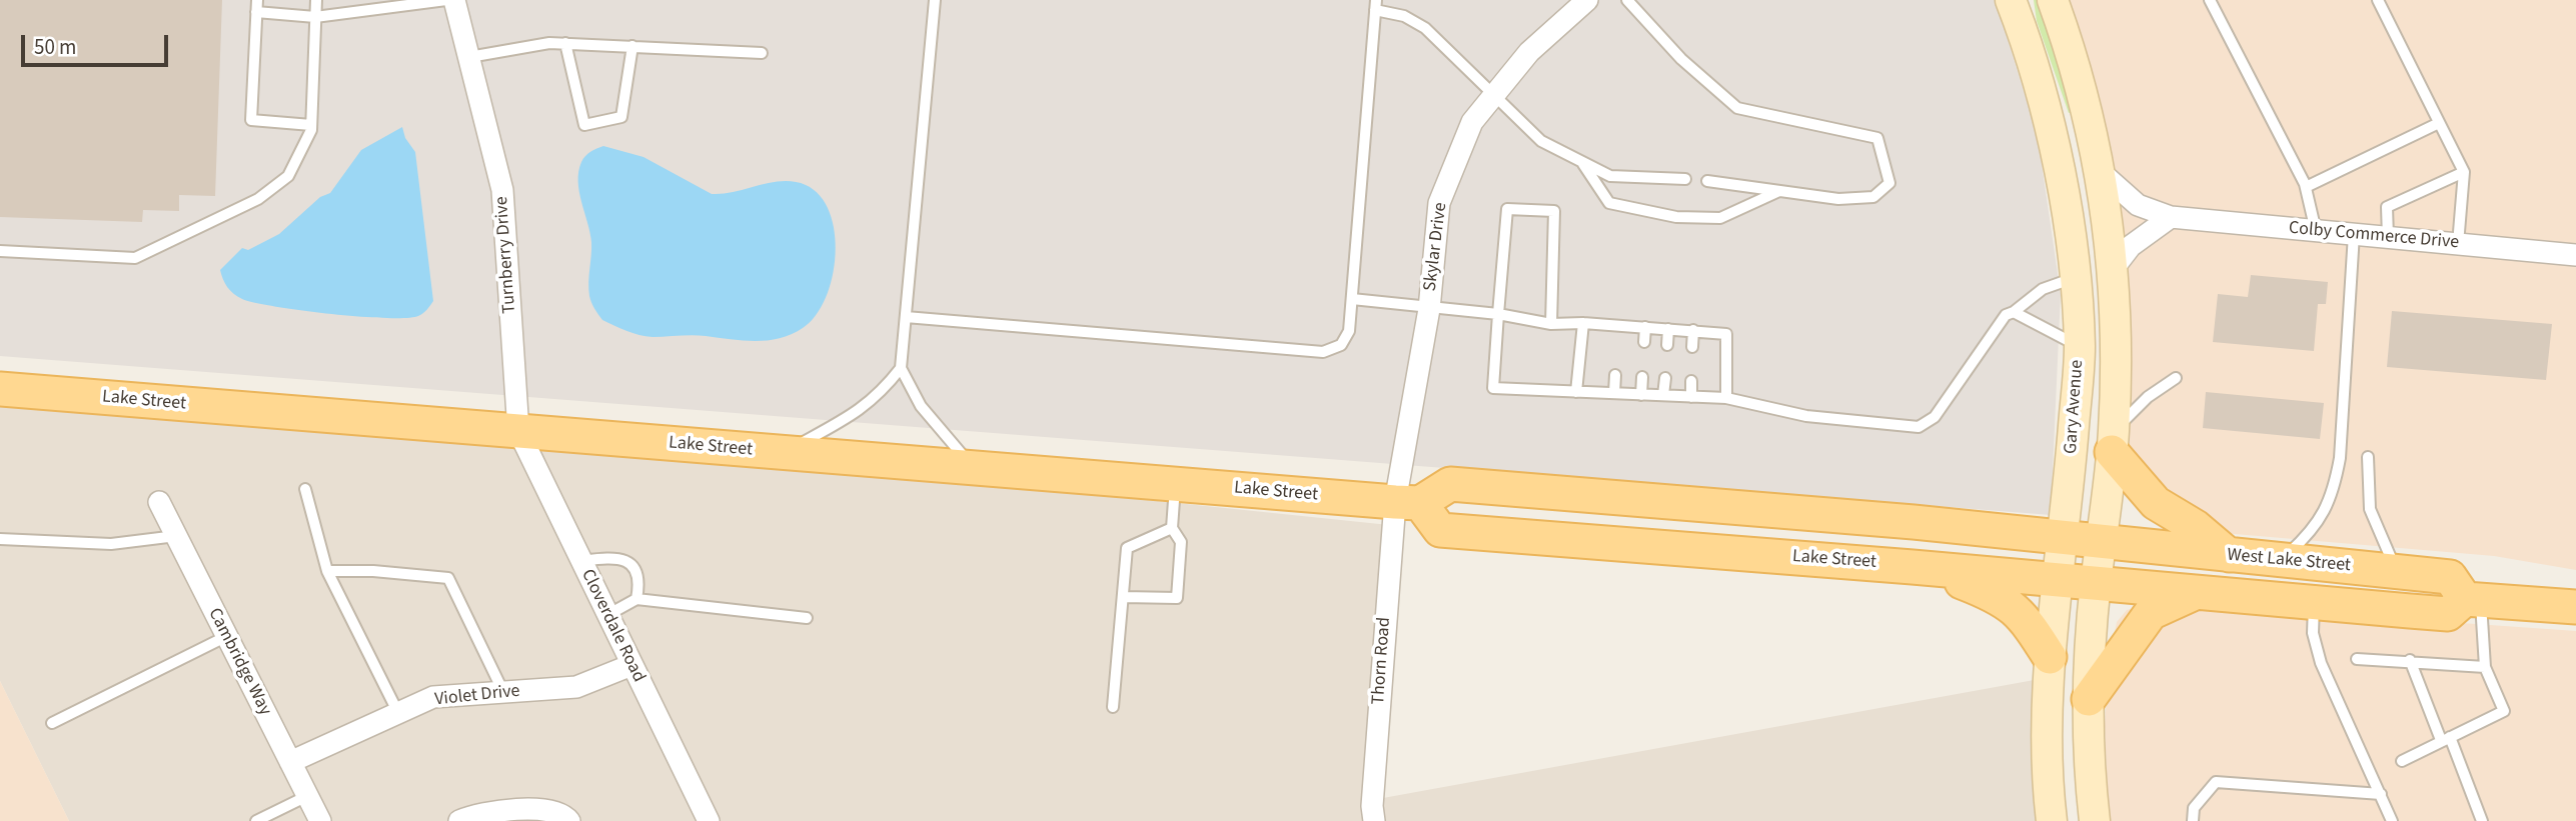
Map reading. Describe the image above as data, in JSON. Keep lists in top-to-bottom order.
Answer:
{
  "streets": {
    "main road": ["Lake Street", "Gary Avenue", "West Lake Street"],
    "street": [
      "Colby Commerce Drive",
      "Skylar Drive",
      "Turnberry Drive",
      "Cloverdale Road",
      "Thorn Road",
      "Cambridge Way",
      "Violet Drive"
    ]
  },
  "crossings": [
    ["Skylar Drive", "Lake Street"],
    ["Skylar Drive", "Thorn Road"],
    ["Turnberry Drive", "Lake Street"],
    ["Turnberry Drive", "Cloverdale Road"],
    ["Lake Street", "Gary Avenue"],
    ["Lake Street", "Cloverdale Road"],
    ["Lake Street", "Thorn Road"],
    ["Cloverdale Road", "Violet Drive"],
    ["Cambridge Way", "Violet Drive"]
  ],
  "scale_bar": "50 m"
}
